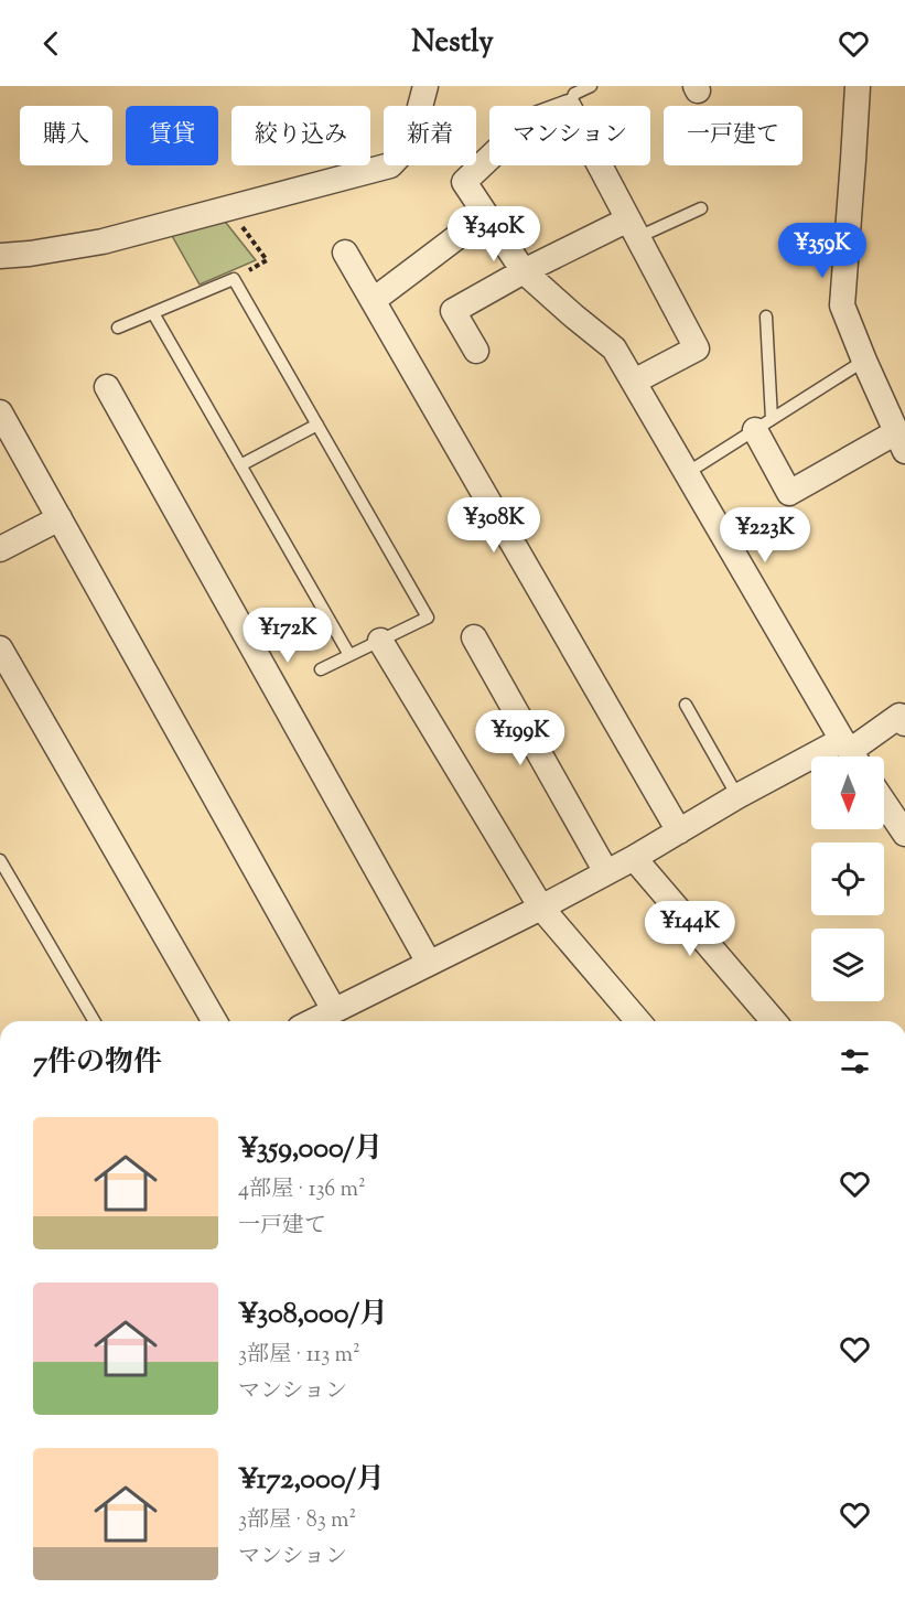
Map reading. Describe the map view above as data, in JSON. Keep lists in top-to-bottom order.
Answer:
{
  "north": "bottom",
  "page": {
    "header": "Nestly",
    "chip": [
      "購入",
      "賃貸",
      "絞り込み",
      "新着",
      "マンション",
      "一戸建て"
    ],
    "price": [
      "¥340K",
      "¥359K",
      "¥308K",
      "¥223K",
      "¥172K",
      "¥199K",
      "¥144K"
    ],
    "heading": "7件の物件",
    "list": [
      {
        "name": "¥359,000/月",
        "note": "4部屋 · 136 m² · 一戸建て"
      },
      {
        "name": "¥308,000/月",
        "note": "3部屋 · 113 m² · マンション"
      },
      {
        "name": "¥172,000/月",
        "note": "3部屋 · 83 m² · マンション"
      }
    ]
  }
}
